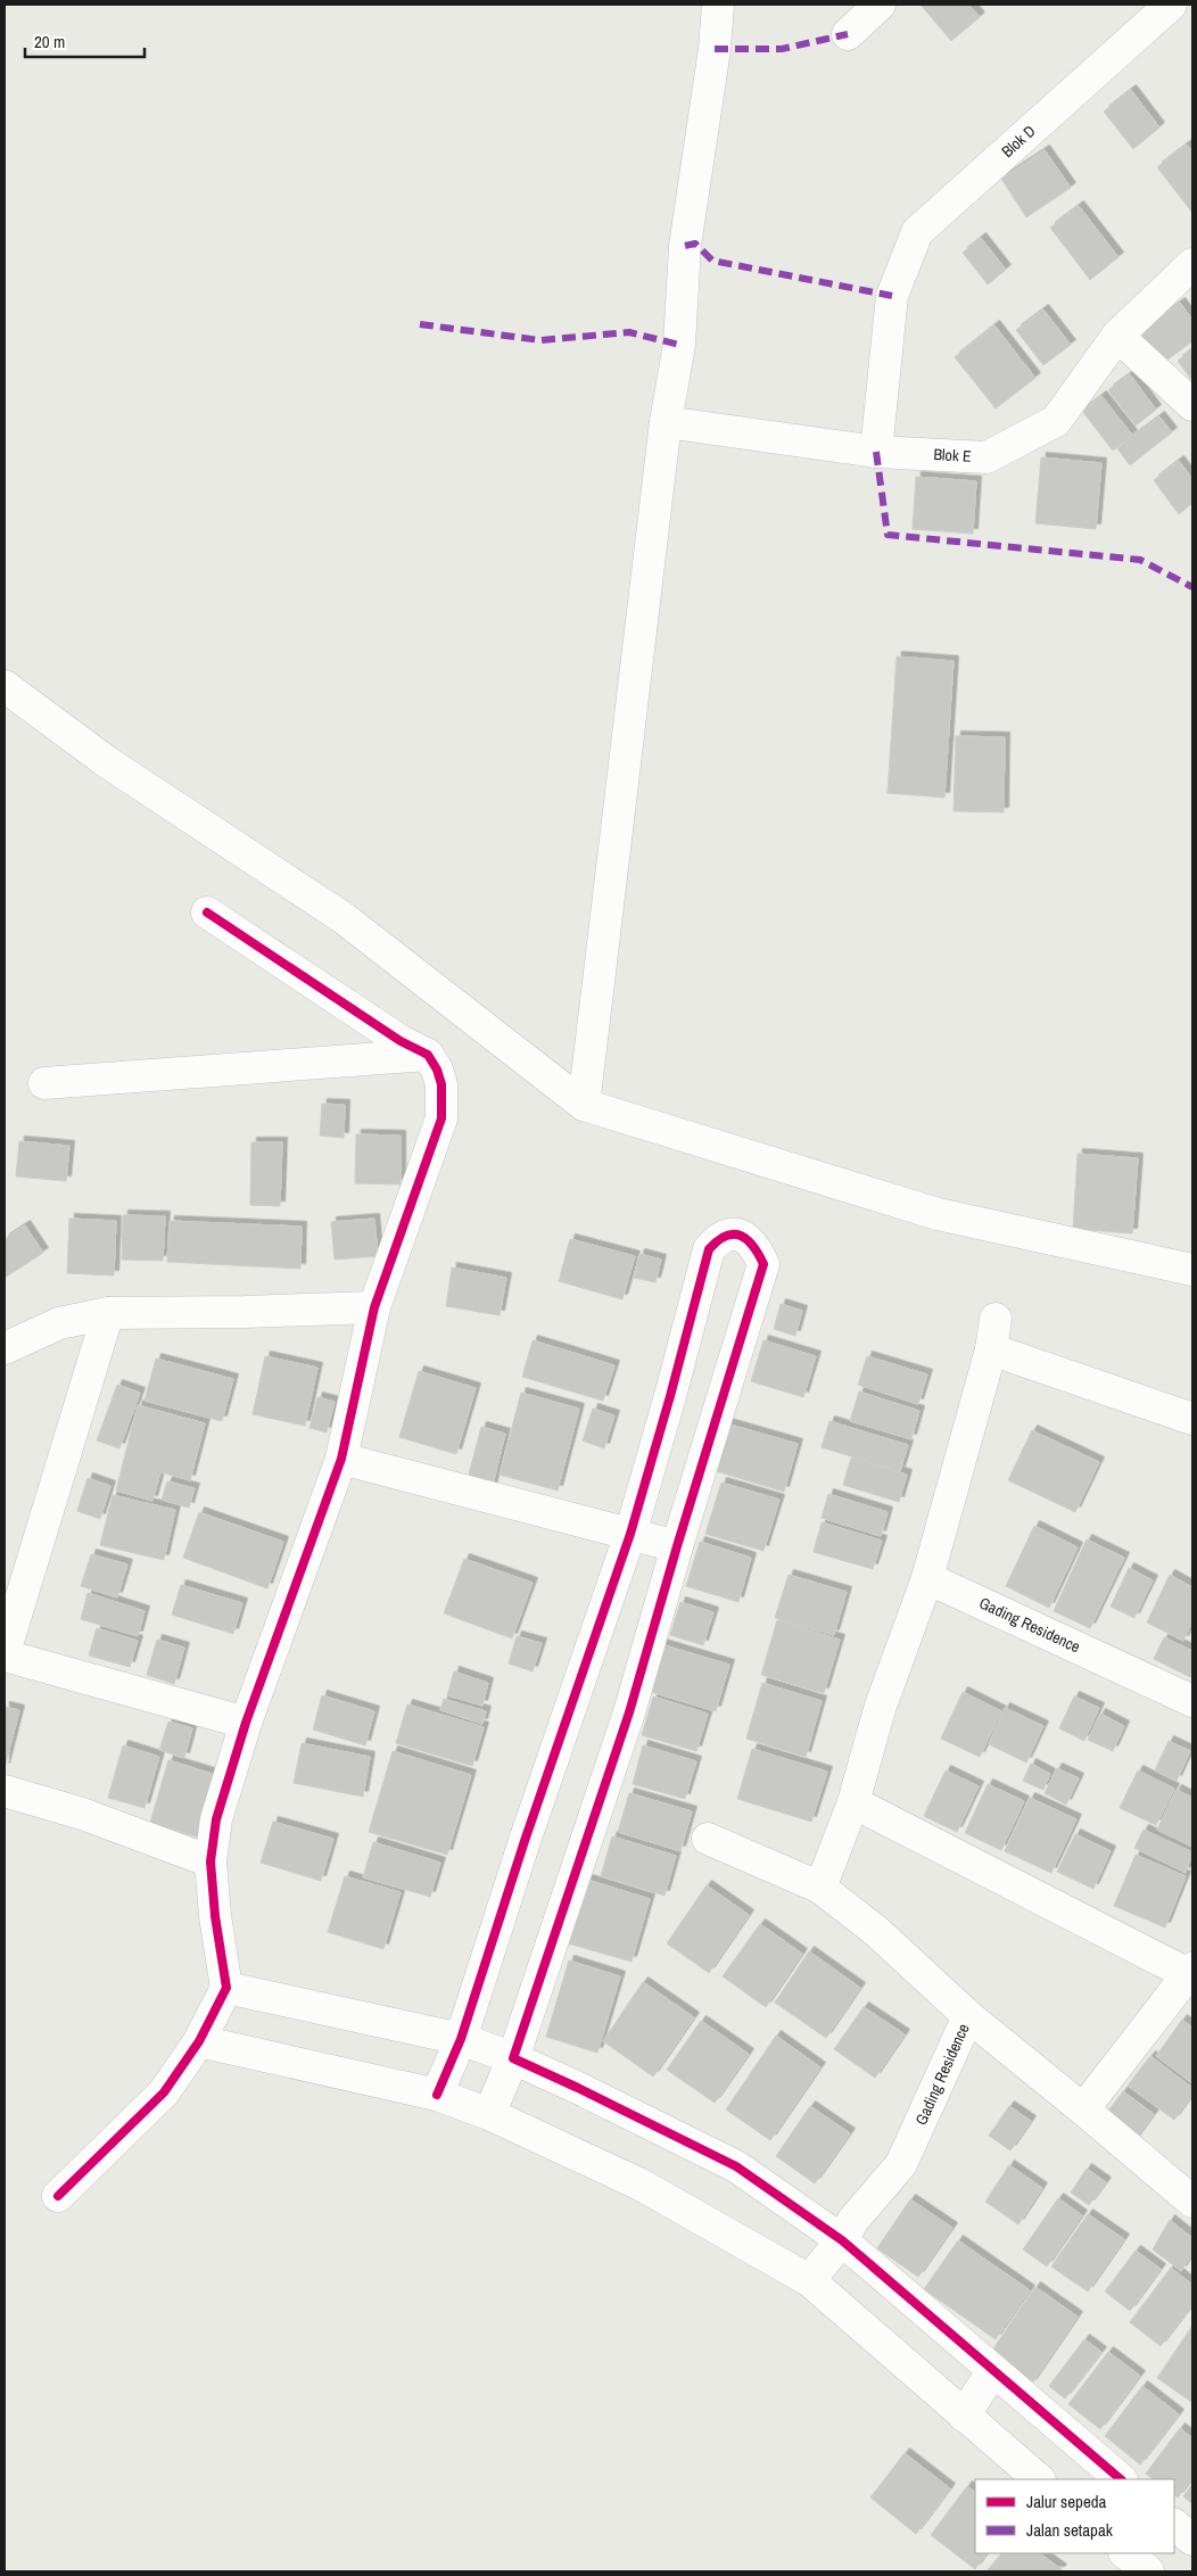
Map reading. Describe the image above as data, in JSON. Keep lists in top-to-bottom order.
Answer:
{
  "streets": {
    "street": ["Blok D", "Blok E", "Gading Residence"]
  },
  "crossings": [
    ["Blok D", "Blok E"]
  ],
  "legend": ["Jalur sepeda", "Jalan setapak"],
  "scale_bar": "20 m"
}
